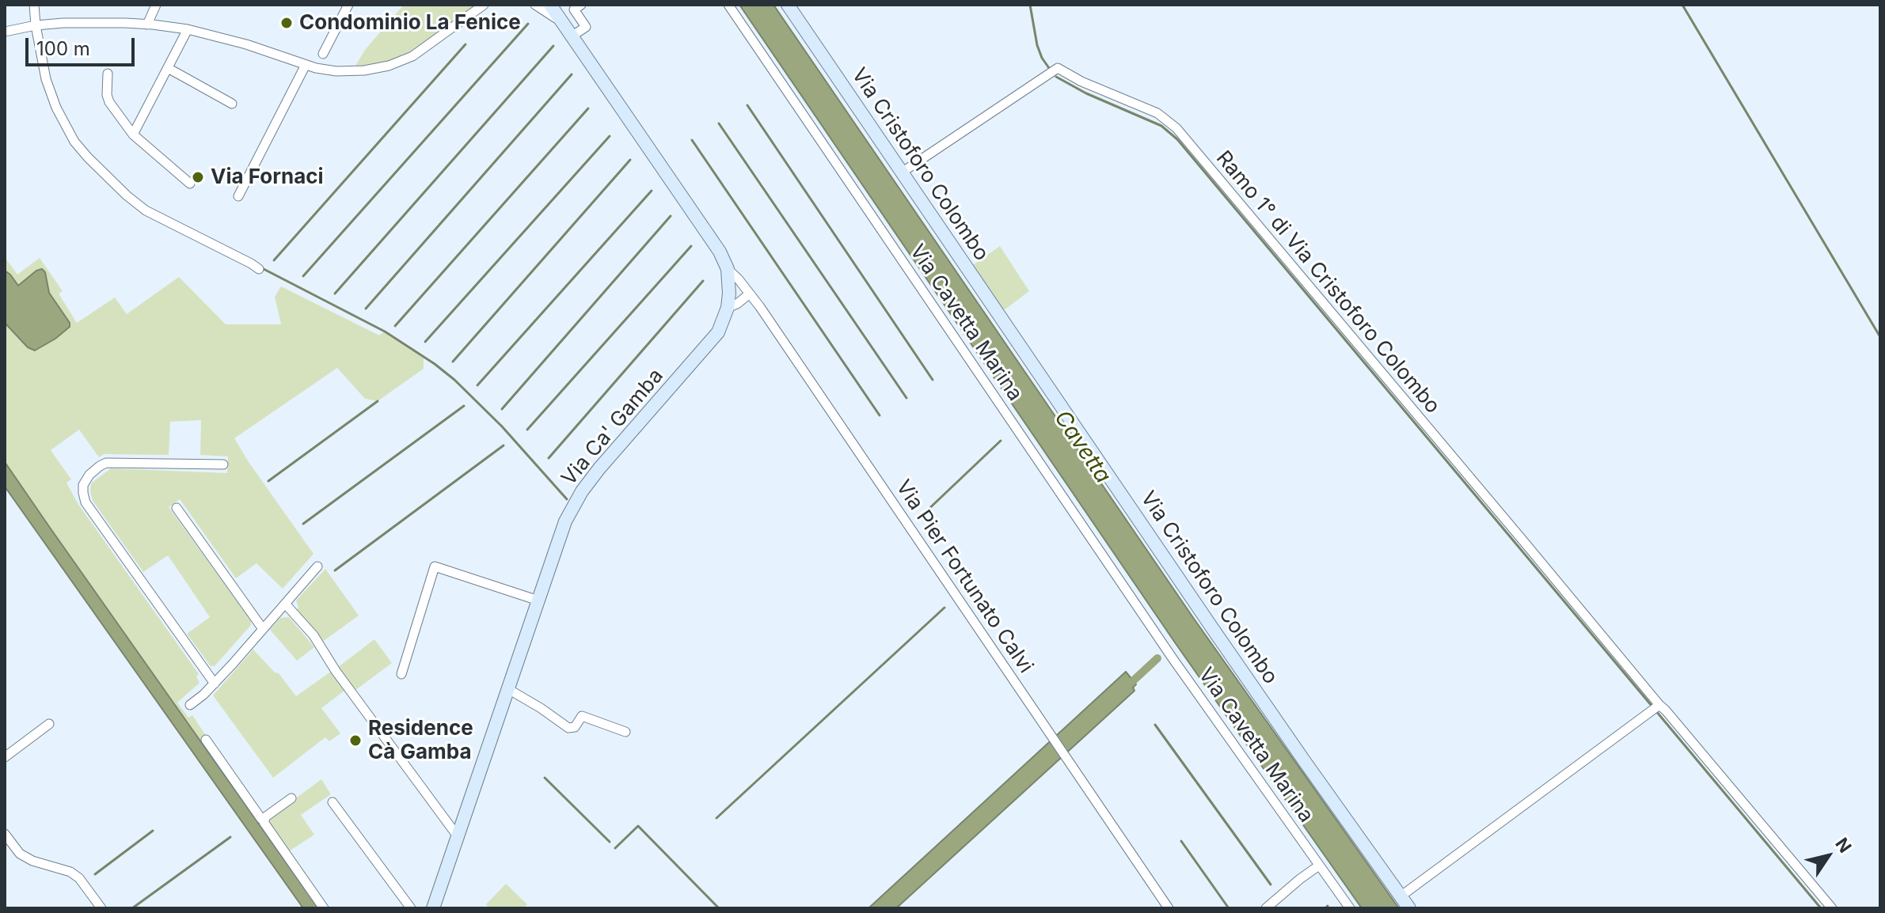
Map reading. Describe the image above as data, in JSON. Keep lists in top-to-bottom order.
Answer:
{
  "streets": {
    "street": [
      "Via Cristoforo Colombo",
      "Ramo 1° di Via Cristoforo Colombo",
      "Via Cavetta Marina",
      "Via Ca' Gamba",
      "Via Pier Fortunato Calvi"
    ]
  },
  "crossings": [
    ["Via Cristoforo Colombo", "Ramo 1° di Via Cristoforo Colombo"],
    ["Via Ca' Gamba", "Via Pier Fortunato Calvi"]
  ],
  "water": ["Cavetta"],
  "places": ["Condominio La Fenice", "Via Fornaci", "Residence Cà Gamba"],
  "scale_bar": "100 m",
  "north": "top right"
}
